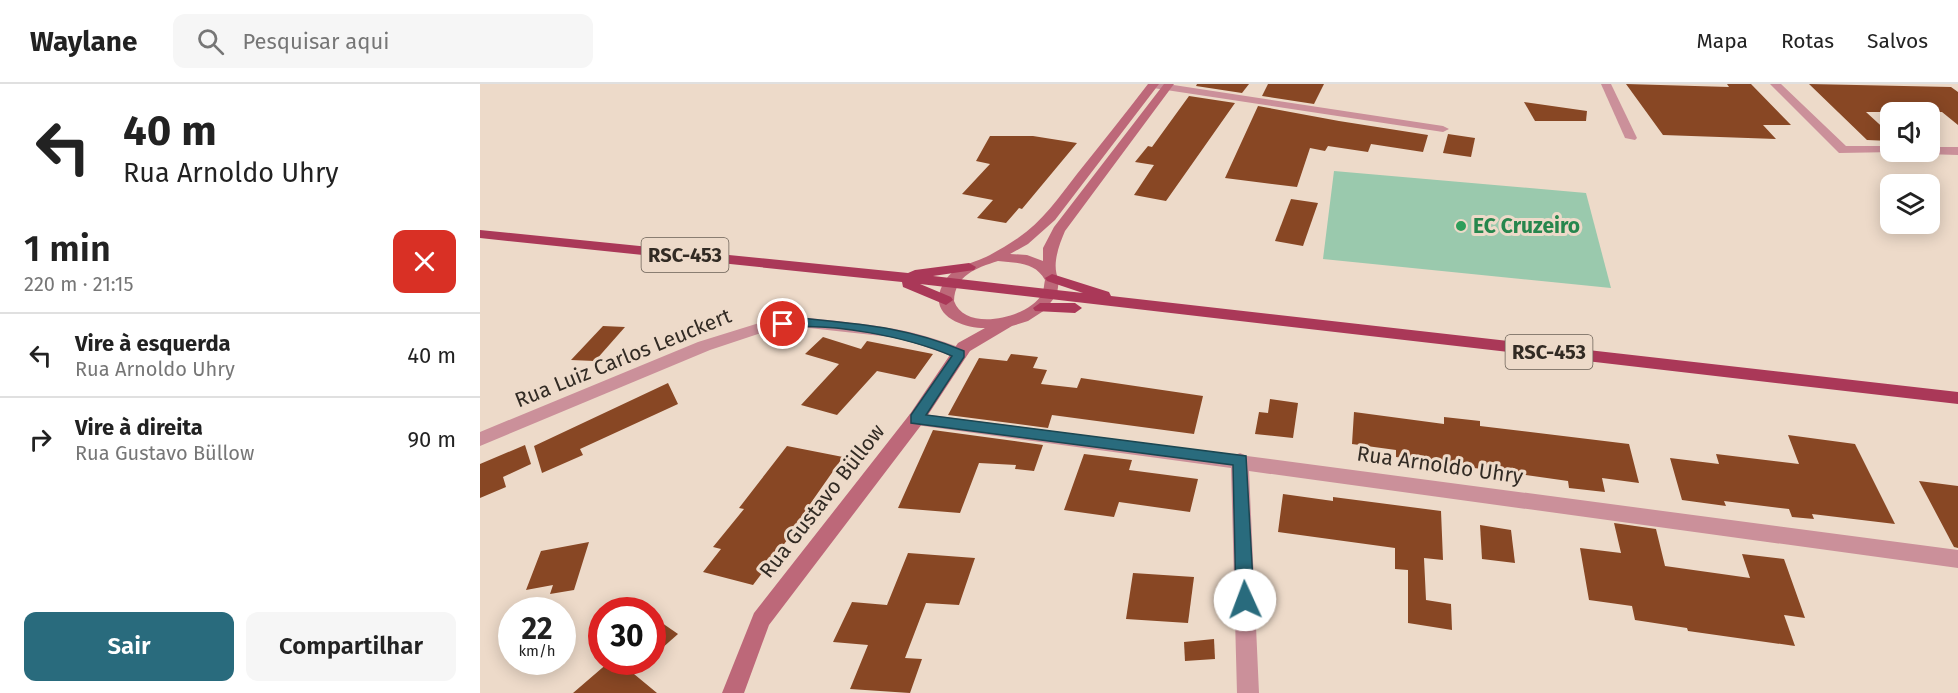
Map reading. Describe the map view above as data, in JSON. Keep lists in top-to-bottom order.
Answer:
{
  "streets": {
    "highway": ["RSC-453"],
    "main road": ["Rua Gustavo Büllow"],
    "street": ["Rua Luiz Carlos Leuckert", "Rua Arnoldo Uhry"]
  },
  "crossings": [
    ["RSC-453", "Rua Gustavo Büllow"],
    ["Rua Luiz Carlos Leuckert", "Rua Gustavo Büllow"],
    ["Rua Arnoldo Uhry", "Rua Gustavo Büllow"]
  ],
  "places": ["EC Cruzeiro"],
  "page": {
    "header": "Waylane",
    "search": "Pesquisar aqui",
    "nav": ["Mapa", "Rotas", "Salvos"],
    "turn": ["40 m", "Rua Arnoldo Uhry"],
    "heading": ["1 min", "220 m · 21:15"],
    "list": [
      {
        "name": "Vire à esquerda",
        "note": "Rua Arnoldo Uhry",
        "value": "40 m"
      },
      {
        "name": "Vire à direita",
        "note": "Rua Gustavo Büllow",
        "value": "90 m"
      }
    ],
    "speed": "22 km/h",
    "limit": "30",
    "buttons": ["Sair", "Compartilhar"]
  }
}
